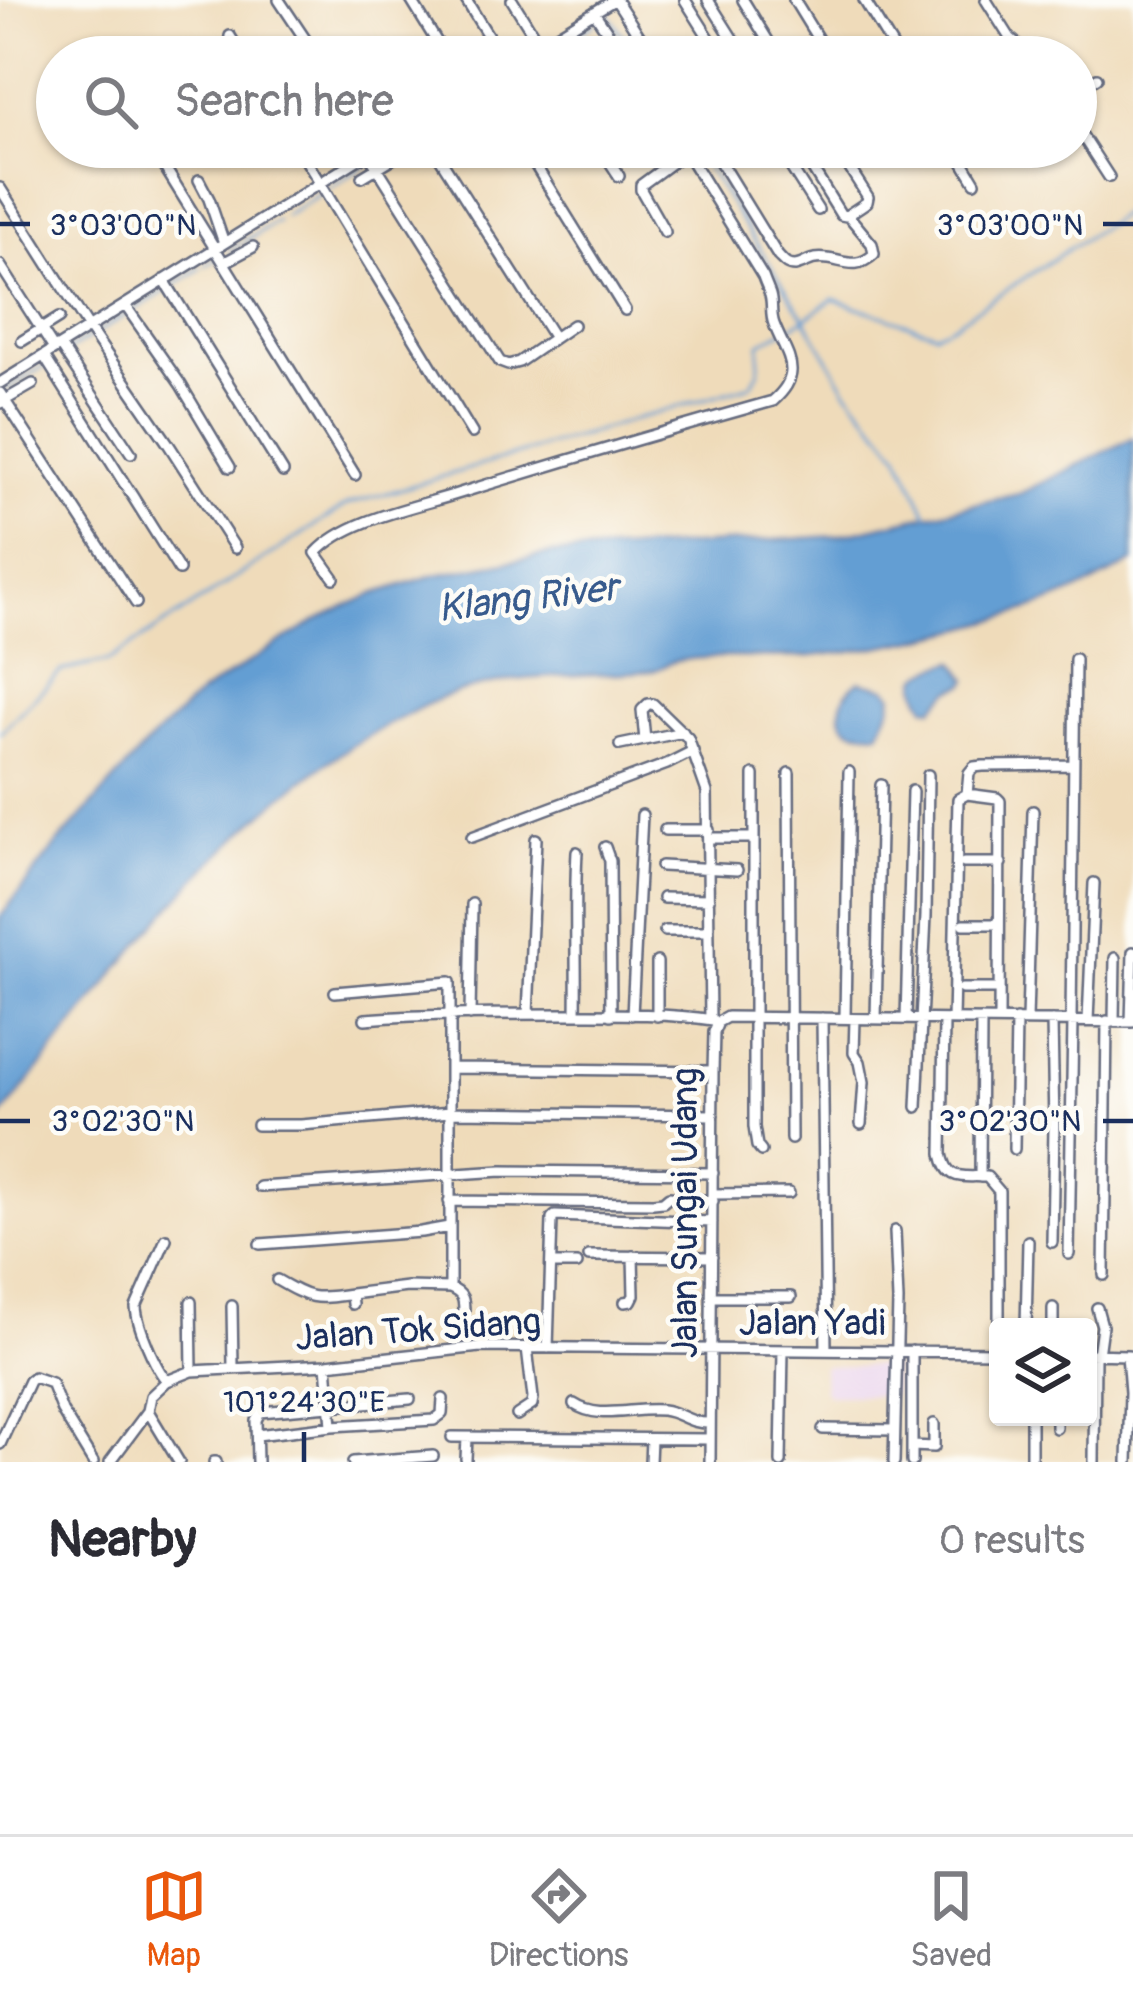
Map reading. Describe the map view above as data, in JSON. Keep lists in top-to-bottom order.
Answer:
{
  "streets": {
    "street": ["Jalan Sungai Udang", "Jalan Yadi", "Jalan Tok Sidang"]
  },
  "crossings": [
    ["Jalan Sungai Udang", "Jalan Yadi"],
    ["Jalan Sungai Udang", "Jalan Tok Sidang"],
    ["Jalan Yadi", "Jalan Tok Sidang"]
  ],
  "water": ["Klang River"],
  "page": {
    "search": "Search here",
    "heading": ["Nearby", "0 results"],
    "nav": ["Map", "Directions", "Saved"]
  },
  "coordinates": ["3°03'00\"N", "3°02'30\"N", "101°24'30\"E"]
}
